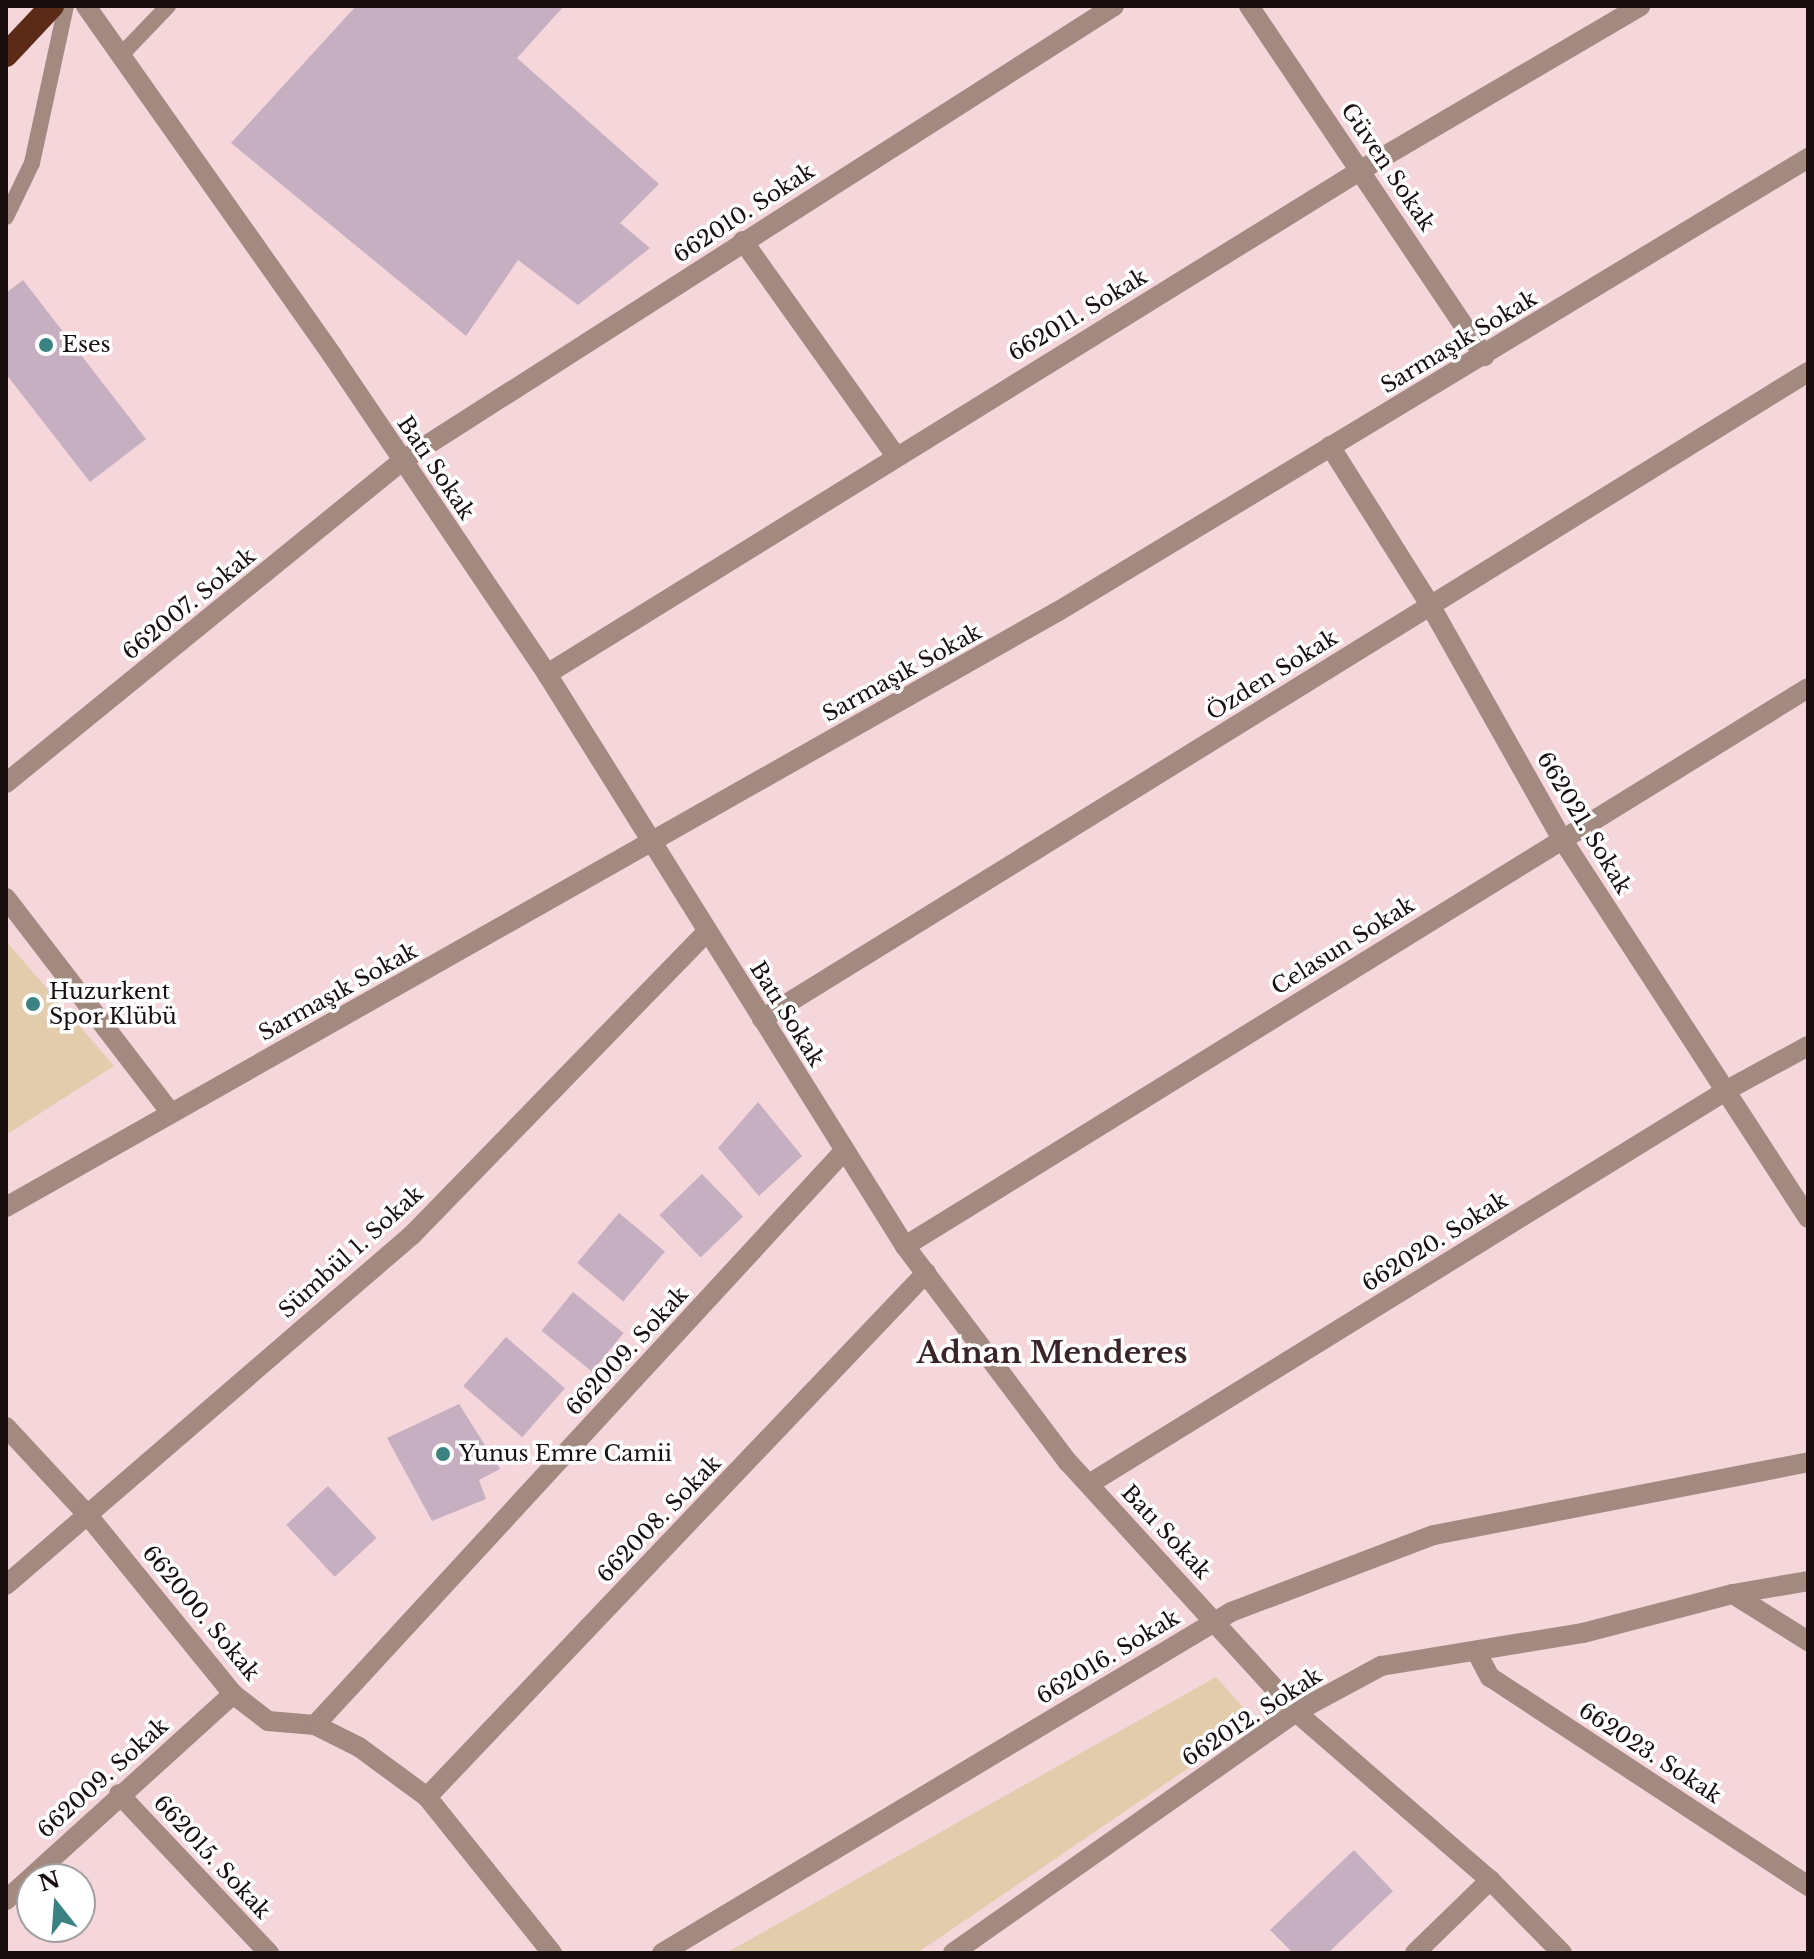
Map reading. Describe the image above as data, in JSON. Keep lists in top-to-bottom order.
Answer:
{
  "streets": {
    "street": [
      "Güven Sokak",
      "662010. Sokak",
      "662011. Sokak",
      "Sarmaşık Sokak",
      "Batı Sokak",
      "662007. Sokak",
      "Özden Sokak",
      "662021. Sokak",
      "Celasun Sokak",
      "662020. Sokak",
      "Sümbül 1. Sokak",
      "662009. Sokak",
      "662008. Sokak",
      "662000. Sokak",
      "662016. Sokak",
      "662012. Sokak",
      "662023. Sokak",
      "662015. Sokak"
    ]
  },
  "crossings": [
    ["Güven Sokak", "662011. Sokak"],
    ["Güven Sokak", "Sarmaşık Sokak"],
    ["662010. Sokak", "Batı Sokak"],
    ["662010. Sokak", "662007. Sokak"],
    ["662011. Sokak", "Batı Sokak"],
    ["Sarmaşık Sokak", "Batı Sokak"],
    ["Sarmaşık Sokak", "662021. Sokak"],
    ["Batı Sokak", "662007. Sokak"],
    ["Batı Sokak", "Özden Sokak"],
    ["Batı Sokak", "Celasun Sokak"],
    ["Batı Sokak", "662020. Sokak"],
    ["Batı Sokak", "Sümbül 1. Sokak"],
    ["Batı Sokak", "662009. Sokak"],
    ["Batı Sokak", "662008. Sokak"],
    ["Batı Sokak", "662016. Sokak"],
    ["Batı Sokak", "662012. Sokak"],
    ["Özden Sokak", "662021. Sokak"],
    ["662021. Sokak", "Celasun Sokak"],
    ["662021. Sokak", "662020. Sokak"],
    ["Sümbül 1. Sokak", "662000. Sokak"],
    ["662009. Sokak", "662000. Sokak"],
    ["662009. Sokak", "662015. Sokak"],
    ["662008. Sokak", "662000. Sokak"],
    ["662012. Sokak", "662023. Sokak"]
  ],
  "districts": ["Adnan Menderes"],
  "places": ["Eses", "Huzurkent Spor Klübü", "Yunus Emre Camii"],
  "north": "top"
}
